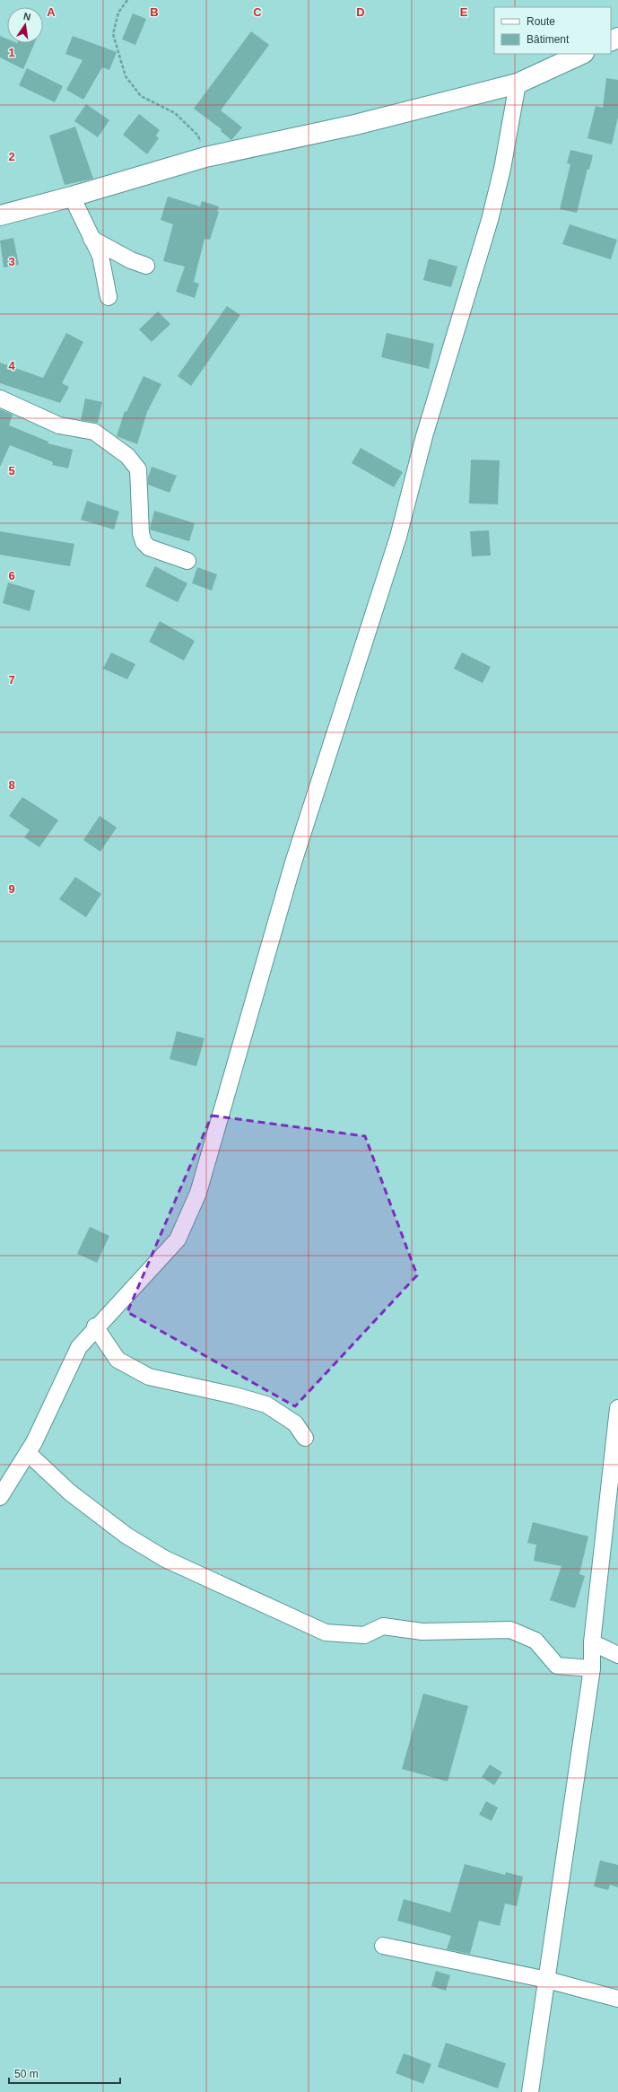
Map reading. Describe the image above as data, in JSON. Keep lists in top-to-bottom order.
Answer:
{
  "legend": ["Route", "Bâtiment"],
  "scale_bar": "50 m",
  "north": "top",
  "grid": {
    "columns": [
      "A",
      "B",
      "C",
      "D",
      "E"
    ],
    "rows": [
      "1",
      "2",
      "3",
      "4",
      "5",
      "6",
      "7",
      "8",
      "9"
    ]
  }
}
